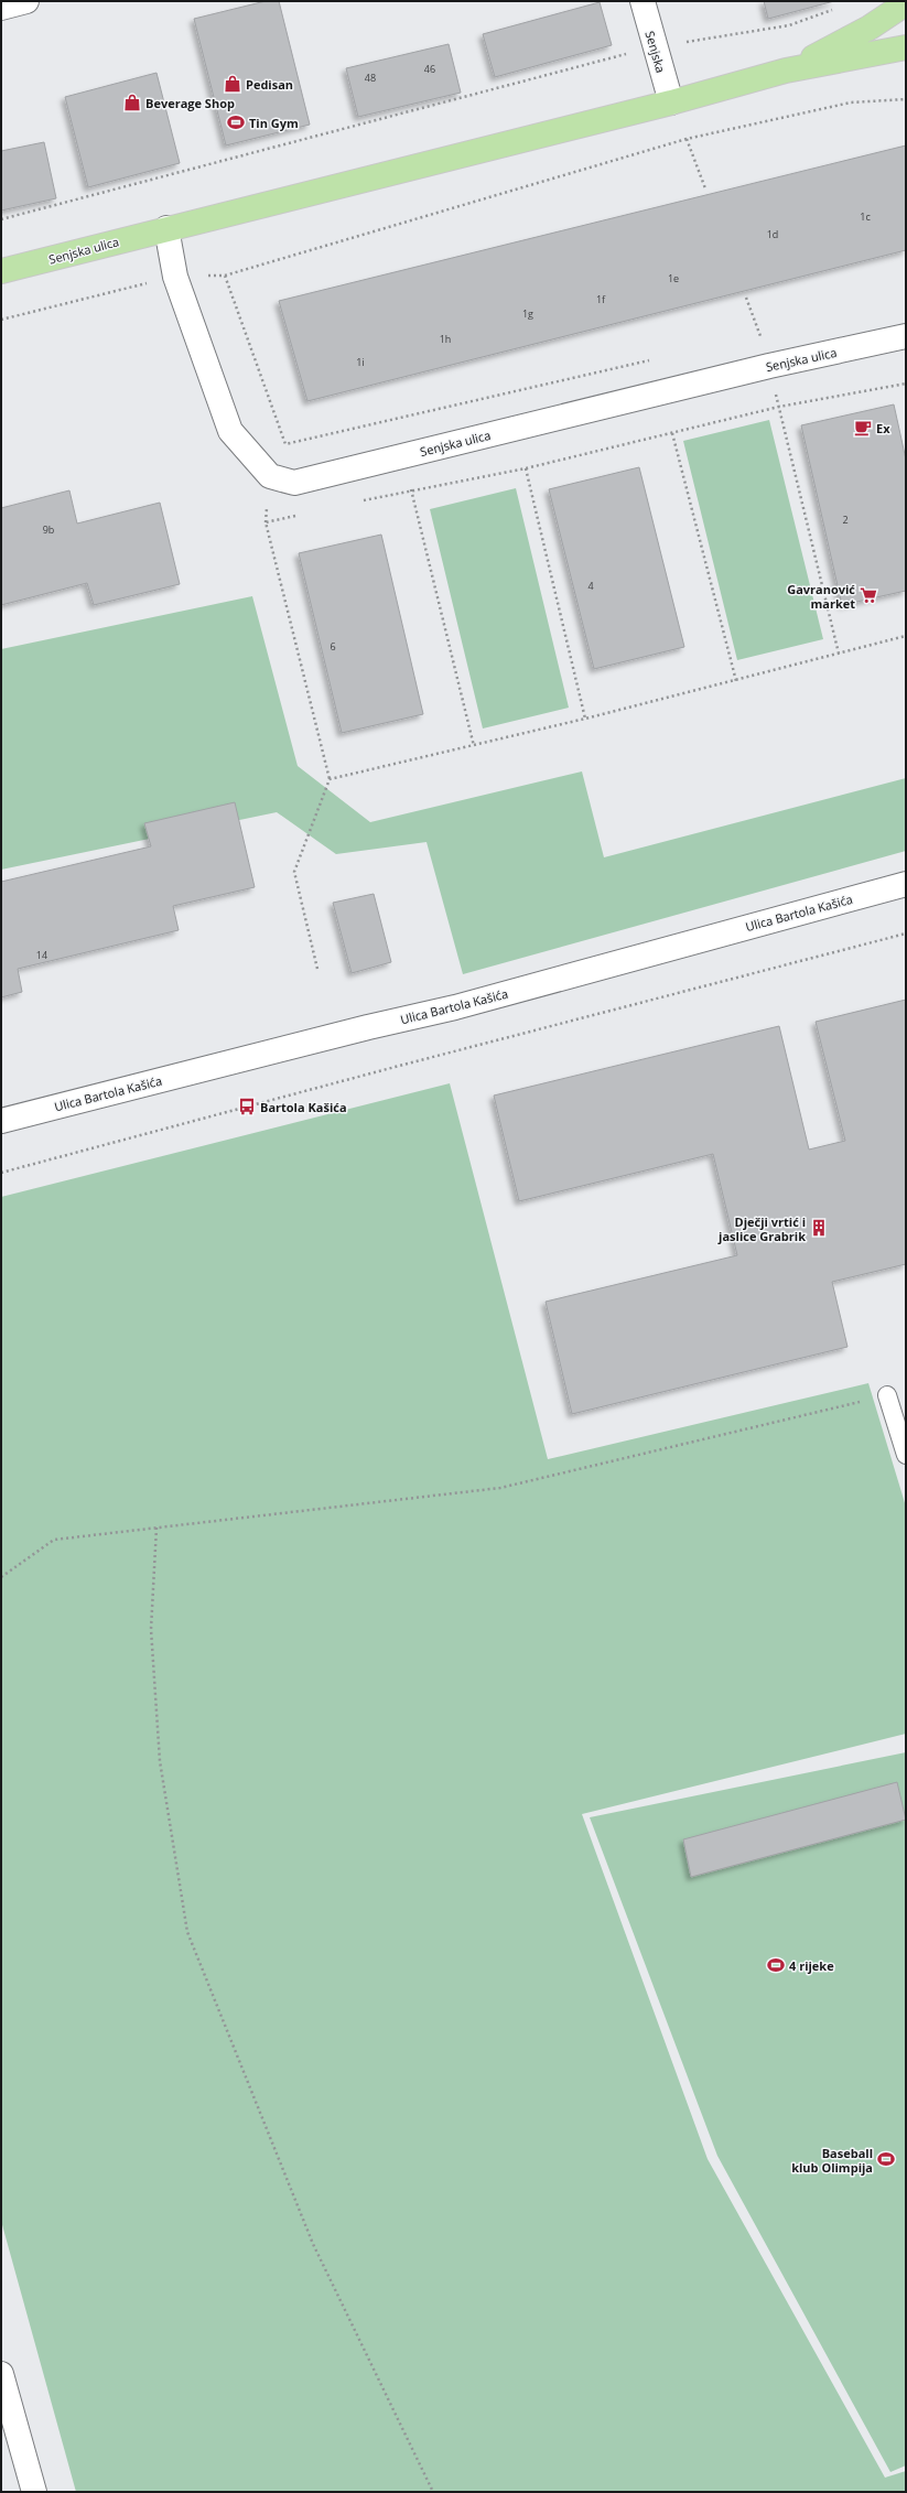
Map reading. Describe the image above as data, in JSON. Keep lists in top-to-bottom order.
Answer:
{
  "streets": {
    "main road": ["Senjska ulica"],
    "street": ["Senjska", "Ulica Bartola Kašića"]
  },
  "crossings": [
    ["Senjska", "Senjska ulica"]
  ],
  "places": {
    "shop": ["Pedisan", "Beverage Shop"],
    "sports": ["Tin Gym", "4 rijeke", "Baseball klub Olimpija"],
    "cafe": ["Ex"],
    "supermarket": ["Gavranović market"],
    "bus stop": ["Bartola Kašića"],
    "building": ["Dječji vrtić i jaslice Grabrik"]
  },
  "house_numbers": [
    "46",
    "48",
    "1c",
    "1d",
    "1e",
    "1f",
    "1g",
    "1h",
    "1i",
    "2",
    "9b",
    "4",
    "6",
    "14"
  ]
}
